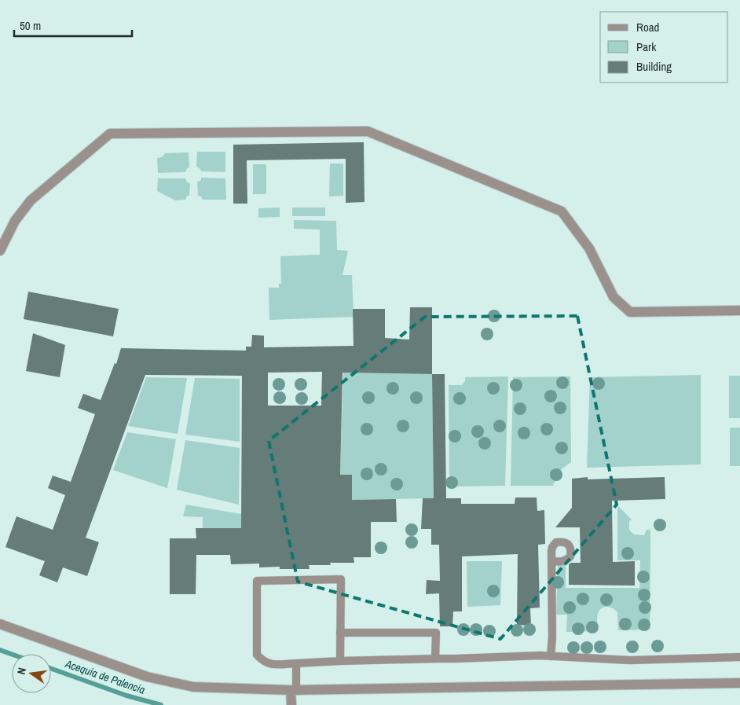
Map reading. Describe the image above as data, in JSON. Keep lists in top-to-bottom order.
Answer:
{
  "water": ["Acequia de Palencia"],
  "legend": ["Road", "Park", "Building"],
  "scale_bar": "50 m",
  "north": "left"
}
